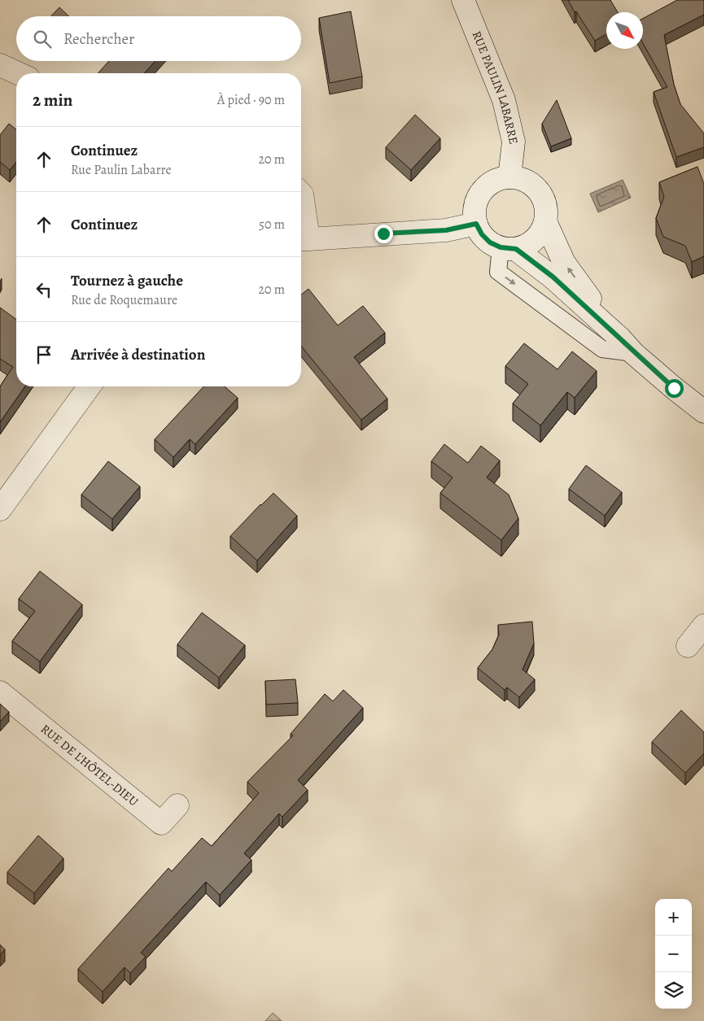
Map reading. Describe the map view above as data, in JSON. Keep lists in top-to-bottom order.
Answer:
{
  "streets": {
    "street": ["RUE PAULIN LABARRE", "RUE DE L'HÔTEL-DIEU"]
  },
  "north": "bottom right",
  "page": {
    "search": "Rechercher",
    "heading": ["2 min", "À pied · 90 m"],
    "list": [
      ["Continuez", "Rue Paulin Labarre", "20 m"],
      ["Continuez", "50 m"],
      ["Tournez à gauche", "Rue de Roquemaure", "20 m"],
      "Arrivée à destination"
    ],
    "map_buttons": ["+", "−"]
  }
}
